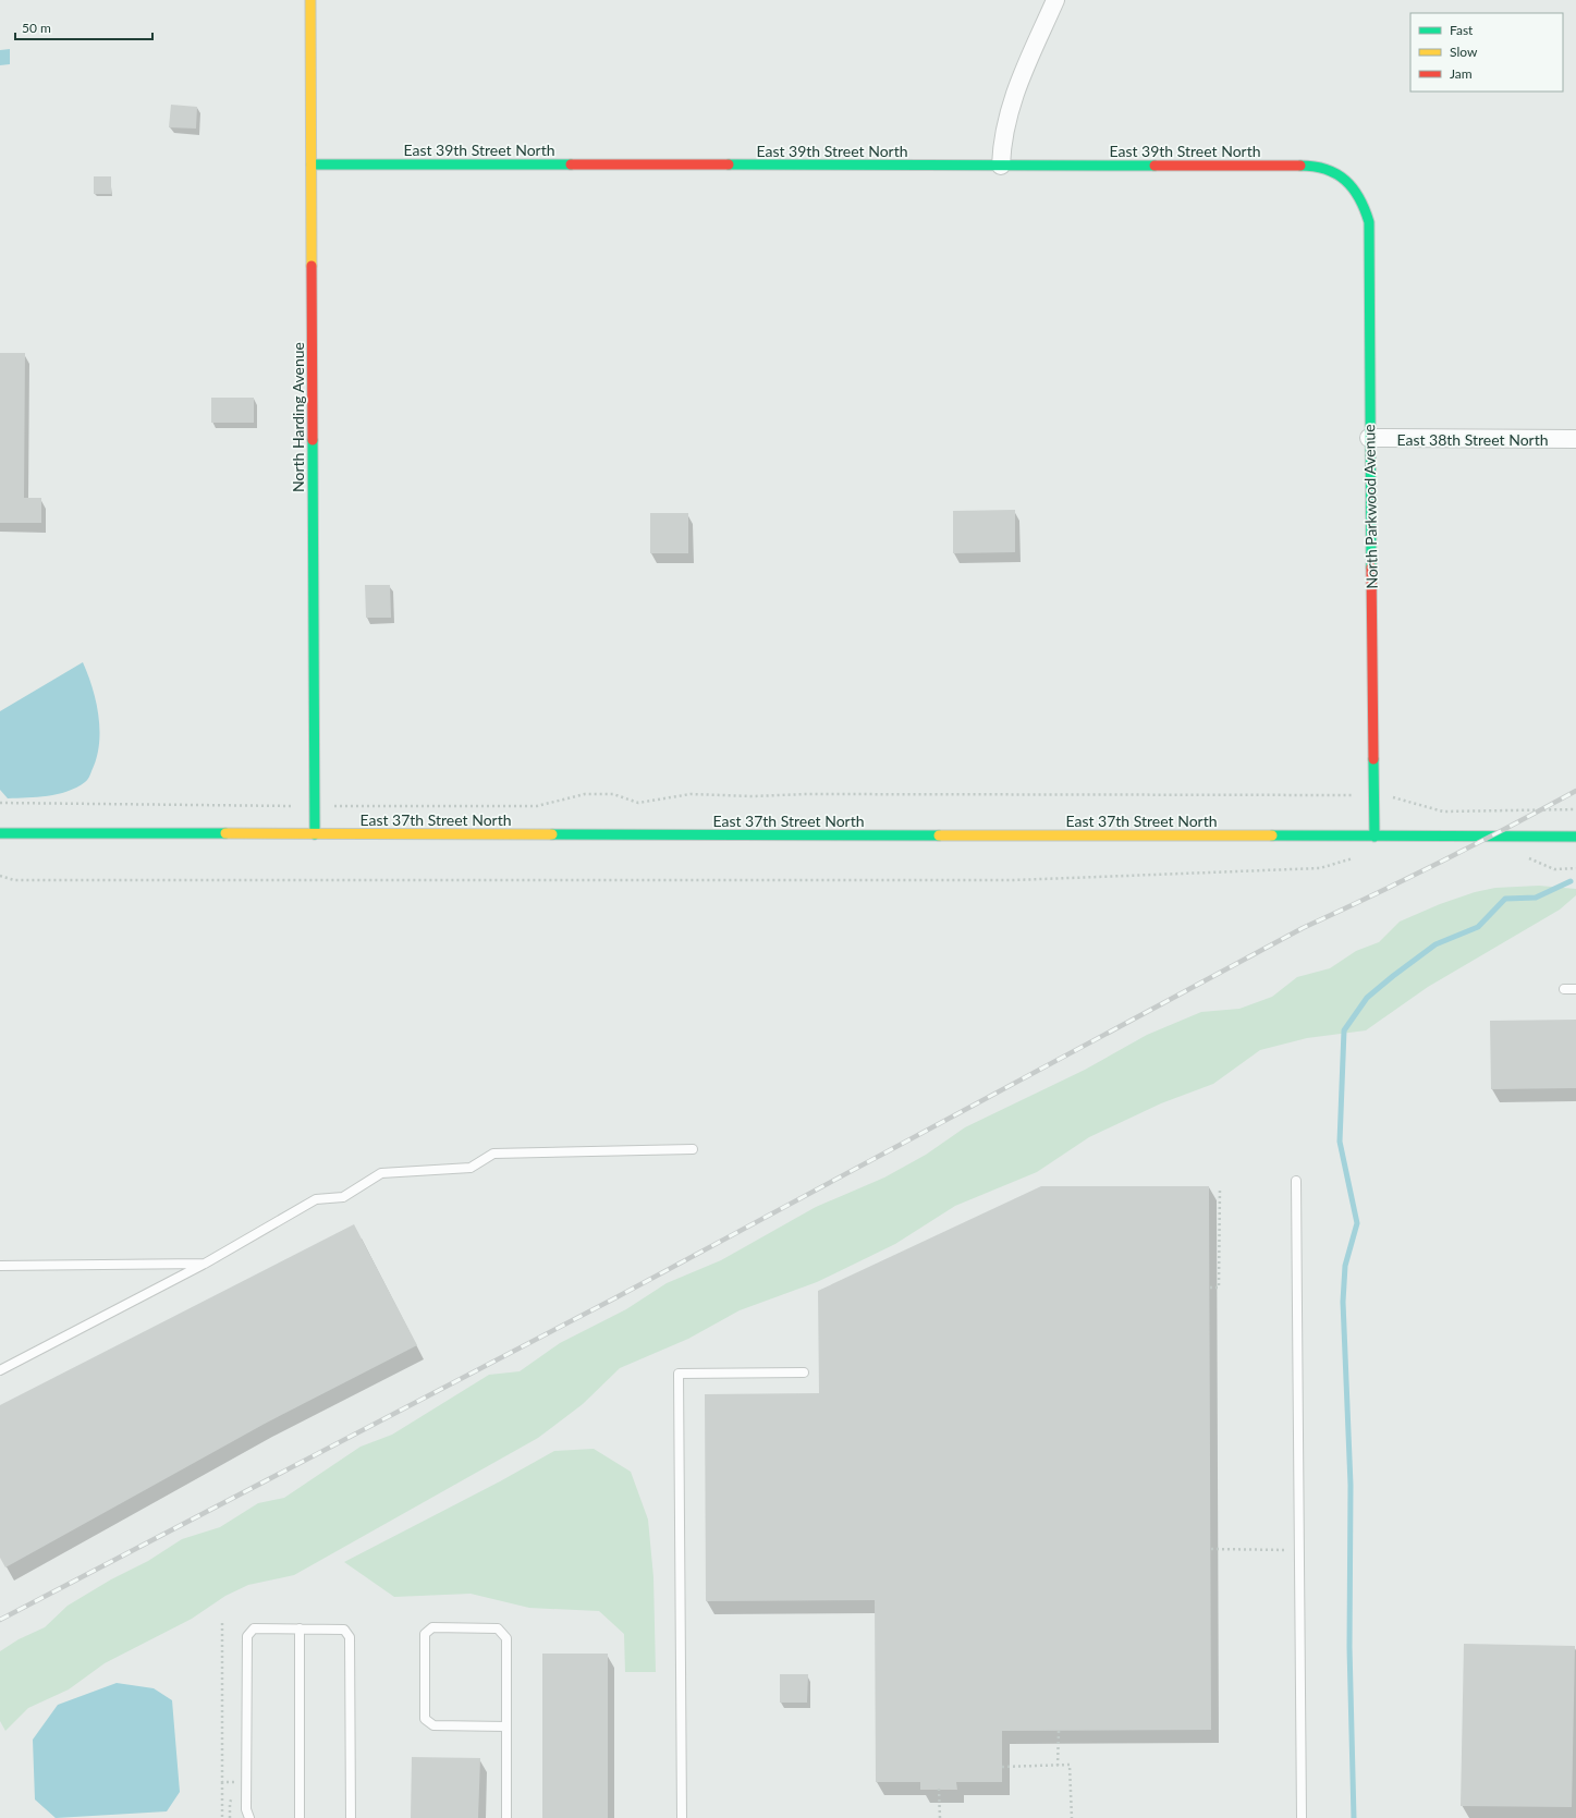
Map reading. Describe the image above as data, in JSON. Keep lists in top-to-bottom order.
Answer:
{
  "streets": {
    "street": [
      "East 39th Street North",
      "North Harding Avenue",
      "East 38th Street North",
      "North Parkwood Avenue",
      "East 37th Street North"
    ]
  },
  "crossings": [
    ["East 39th Street North", "North Harding Avenue"],
    ["East 39th Street North", "North Parkwood Avenue"],
    ["North Harding Avenue", "East 37th Street North"],
    ["East 38th Street North", "North Parkwood Avenue"],
    ["North Parkwood Avenue", "East 37th Street North"]
  ],
  "legend": ["Fast", "Slow", "Jam"],
  "scale_bar": "50 m"
}
